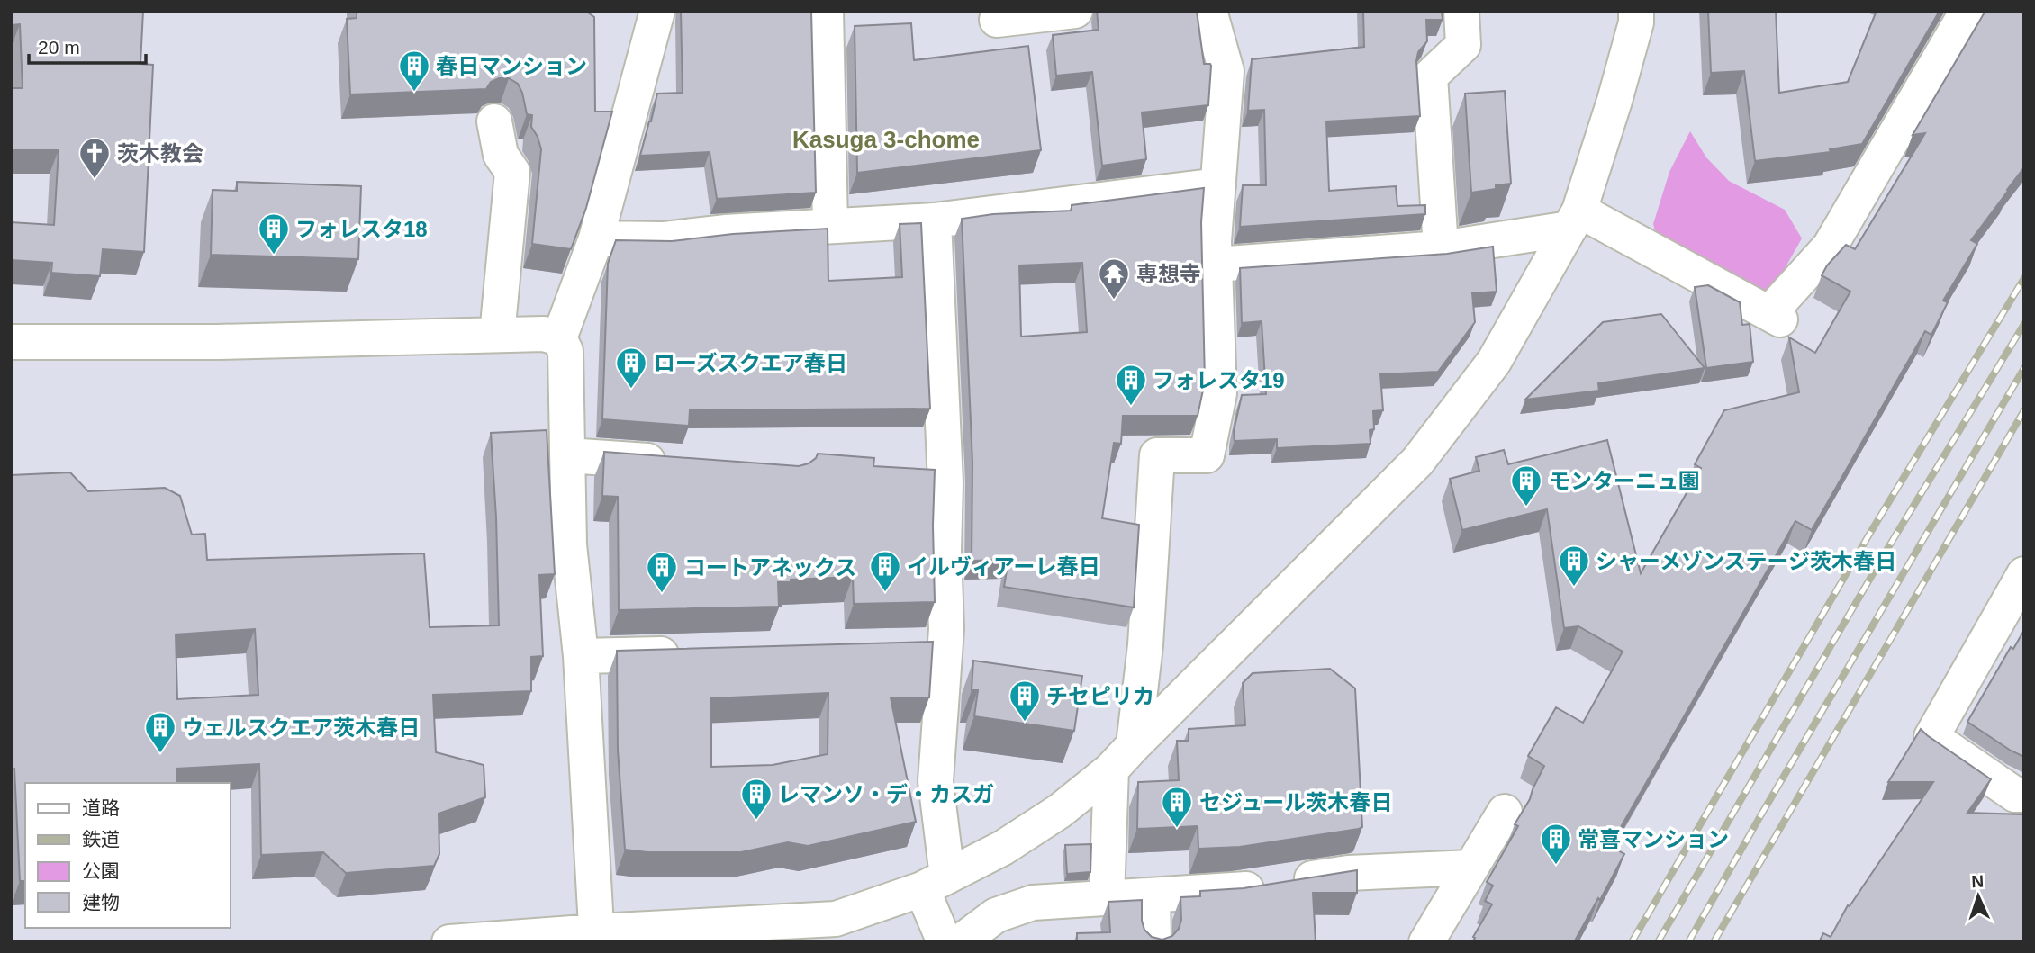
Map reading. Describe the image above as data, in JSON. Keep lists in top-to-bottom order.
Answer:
{
  "districts": ["Kasuga 3-chome"],
  "places": {
    "building": [
      "春日マンション",
      "フォレスタ18",
      "ローズスクエア春日",
      "フォレスタ19",
      "モンターニュ園",
      "シャーメゾンステージ茨木春日",
      "イルヴィアーレ春日",
      "コートアネックス",
      "チセピリカ",
      "ウェルスクエア茨木春日",
      "レマンソ・デ・カスガ",
      "セジュール茨木春日",
      "常喜マンション"
    ],
    "church": ["茨木教会"],
    "temple": ["専想寺"]
  },
  "legend": [
    "道路",
    "鉄道",
    "公園",
    "建物"
  ],
  "scale_bar": "20 m",
  "north": "top"
}
